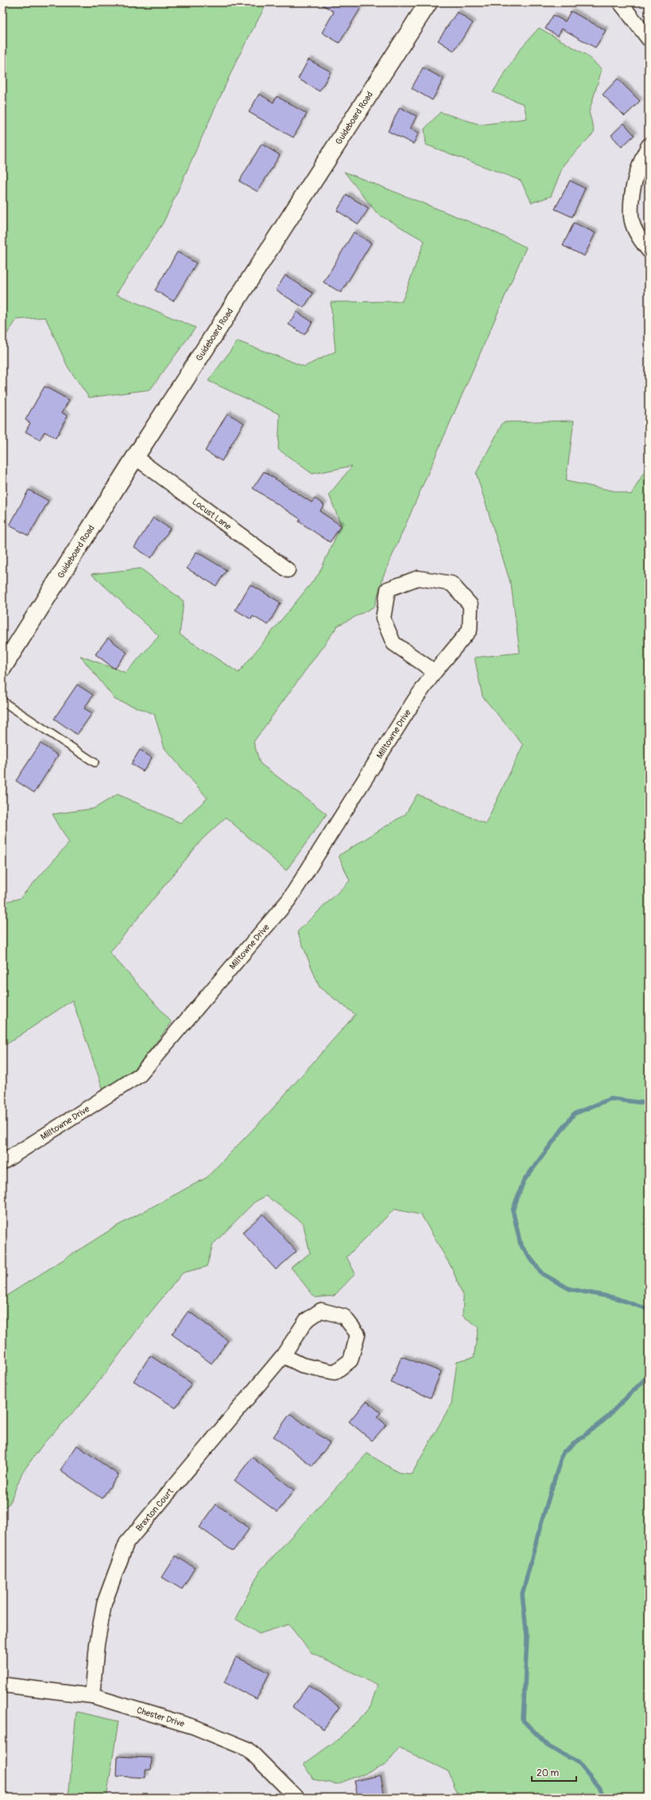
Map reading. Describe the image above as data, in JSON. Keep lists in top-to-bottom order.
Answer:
{
  "streets": {
    "street": [
      "Guideboard Road",
      "Locust Lane",
      "Milltowne Drive",
      "Braxton Court",
      "Chester Drive"
    ]
  },
  "crossings": [
    ["Guideboard Road", "Locust Lane"],
    ["Braxton Court", "Chester Drive"]
  ],
  "scale_bar": "20 m"
}
